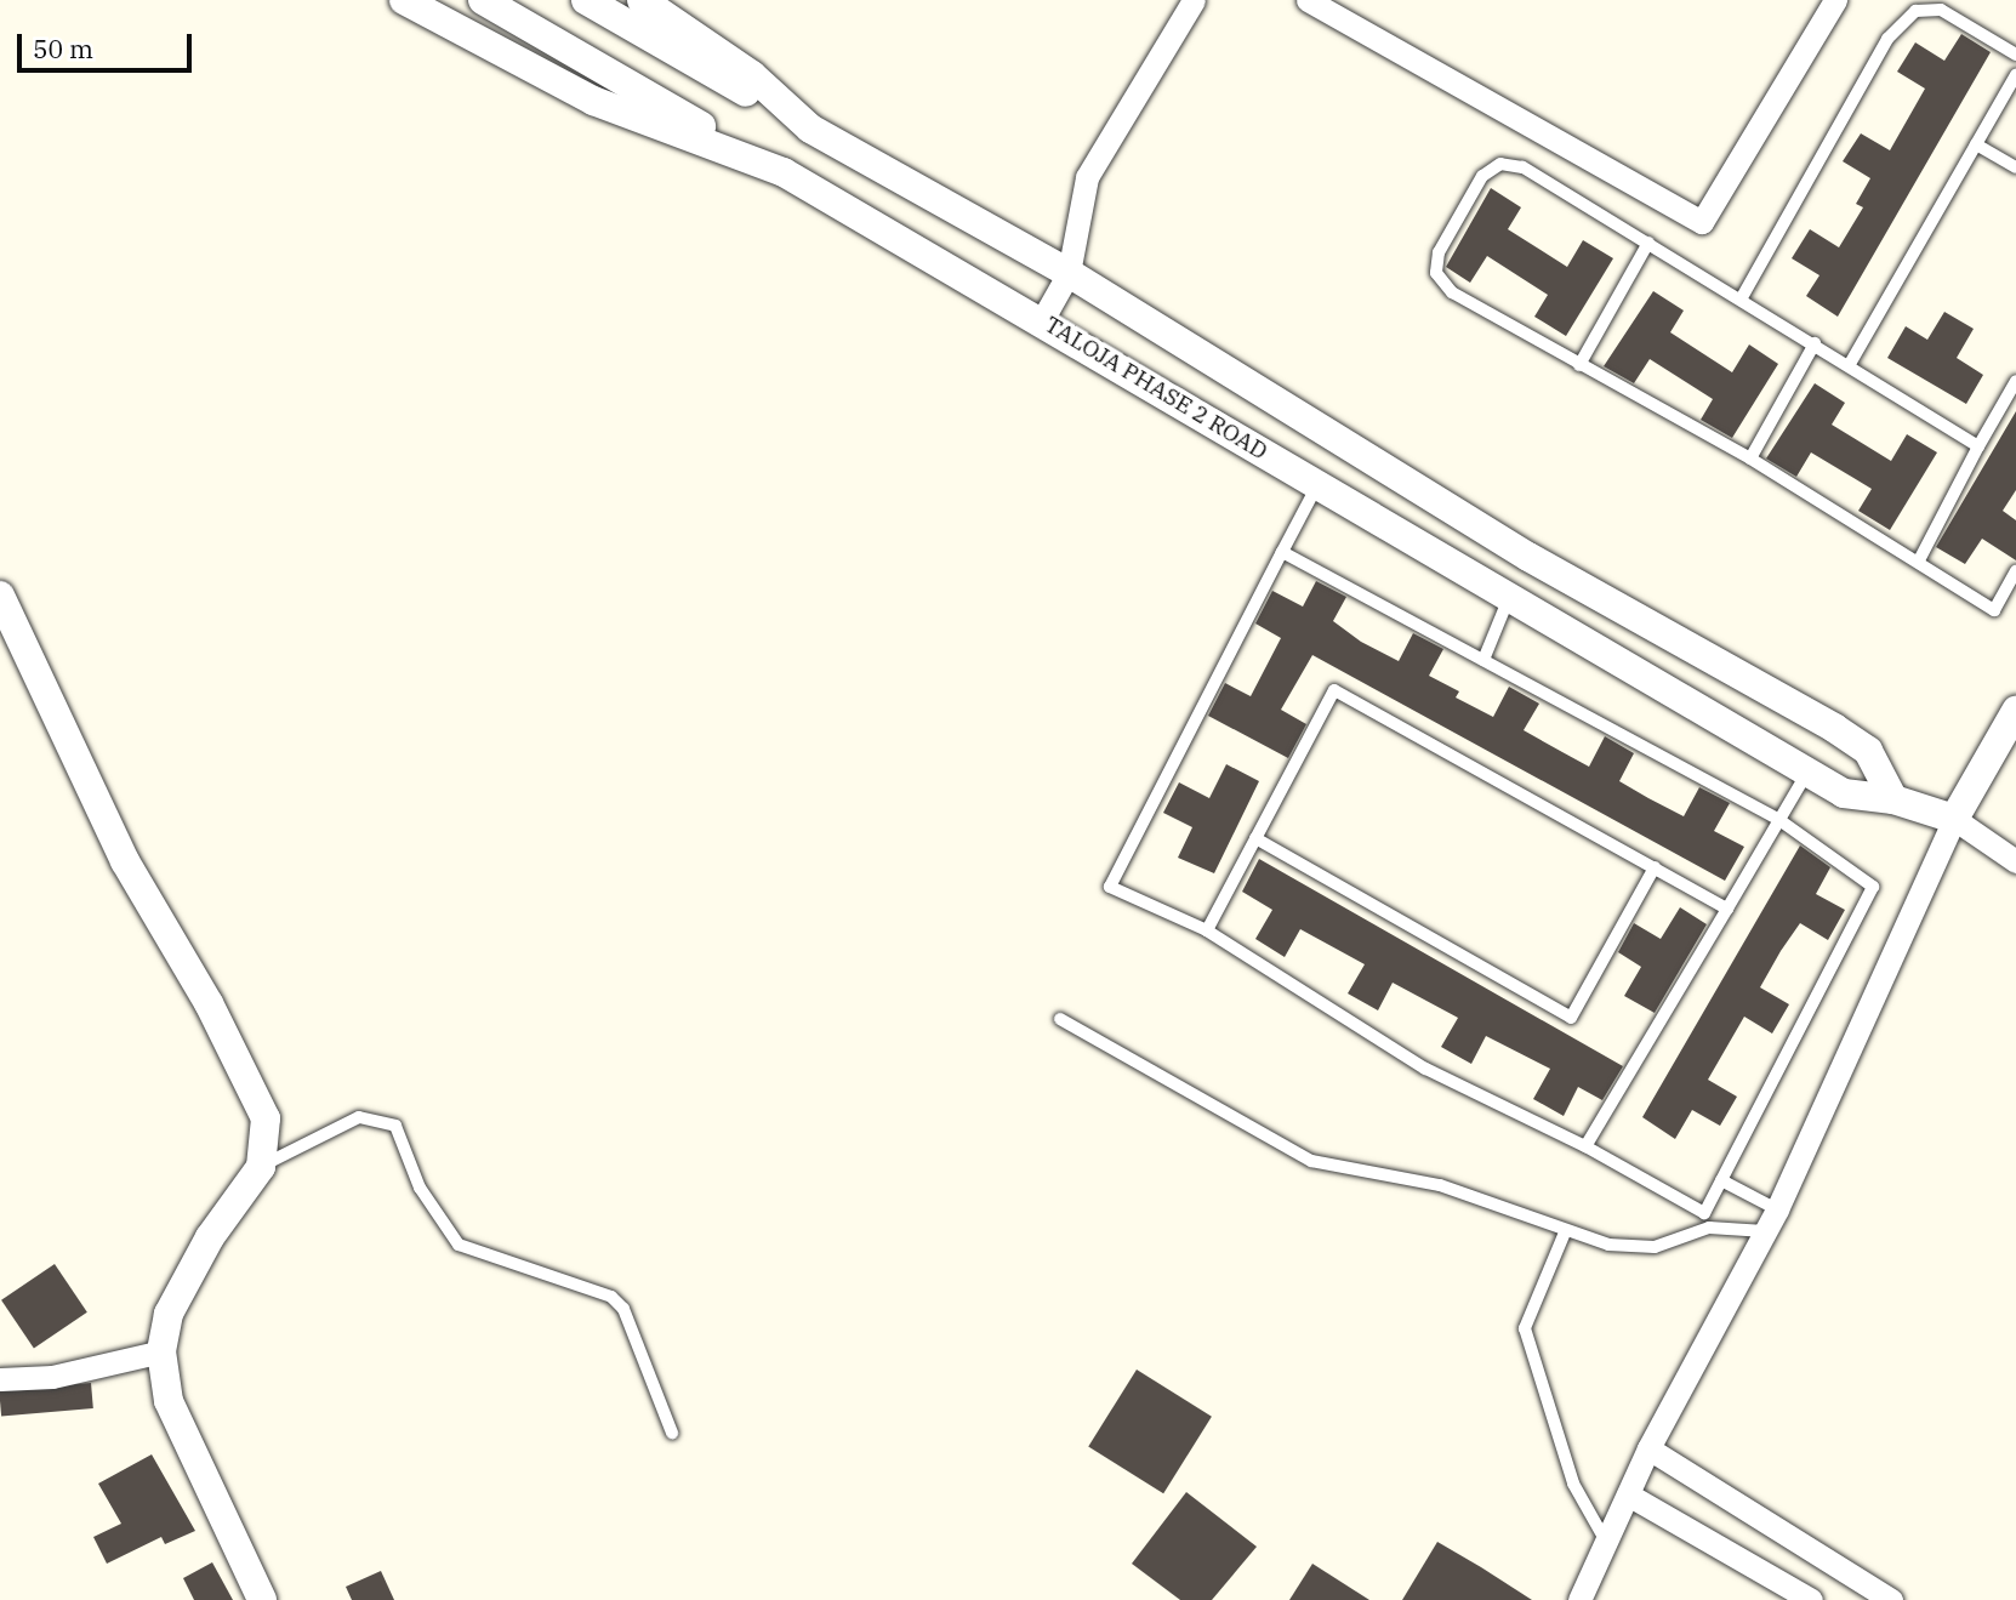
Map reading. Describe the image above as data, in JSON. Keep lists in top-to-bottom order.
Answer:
{
  "streets": {
    "street": ["TALOJA PHASE 2 ROAD"]
  },
  "scale_bar": "50 m"
}
